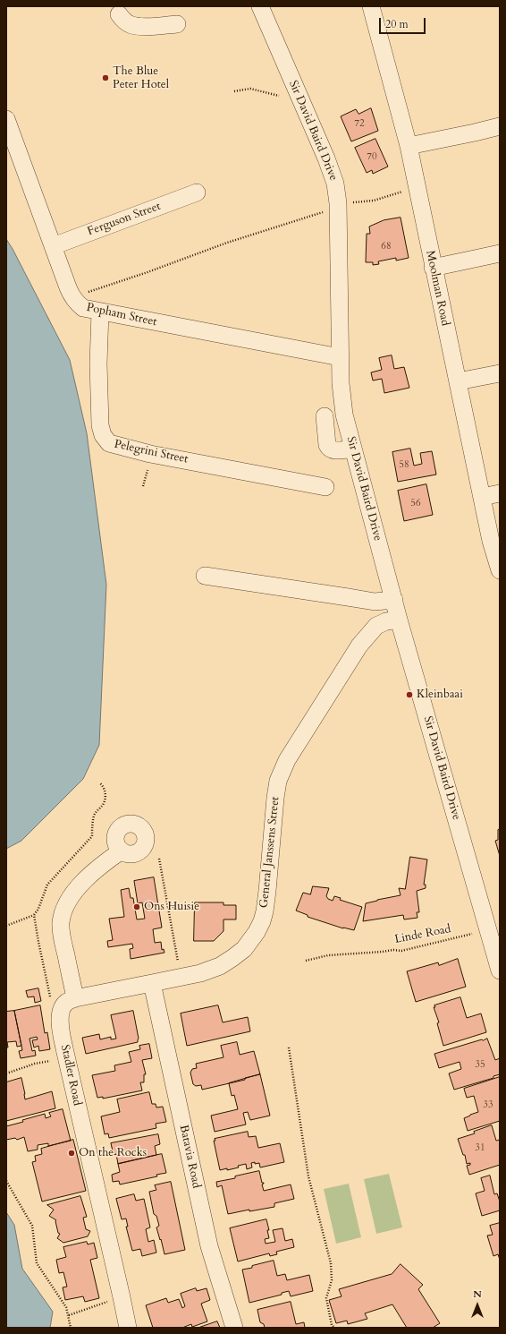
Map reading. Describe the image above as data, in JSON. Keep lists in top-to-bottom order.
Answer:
{
  "streets": {
    "street": [
      "Sir David Baird Drive",
      "Ferguson Street",
      "Moolman Road",
      "Popham Street",
      "Pelegrini Street",
      "General Janssens Street",
      "Stadler Road",
      "Batavia Road"
    ],
    "path": ["Linde Road"]
  },
  "crossings": [
    ["Sir David Baird Drive", "Popham Street"],
    ["Sir David Baird Drive", "General Janssens Street"],
    ["Ferguson Street", "Popham Street"],
    ["Popham Street", "Pelegrini Street"],
    ["General Janssens Street", "Stadler Road"],
    ["General Janssens Street", "Batavia Road"]
  ],
  "places": [
    "The Blue Peter Hotel",
    "Kleinbaai",
    "Ons Huisie",
    "On the Rocks"
  ],
  "house_numbers": [
    "72",
    "70",
    "68",
    "58",
    "56",
    "35",
    "33",
    "31"
  ],
  "scale_bar": "20 m",
  "north": "top"
}
